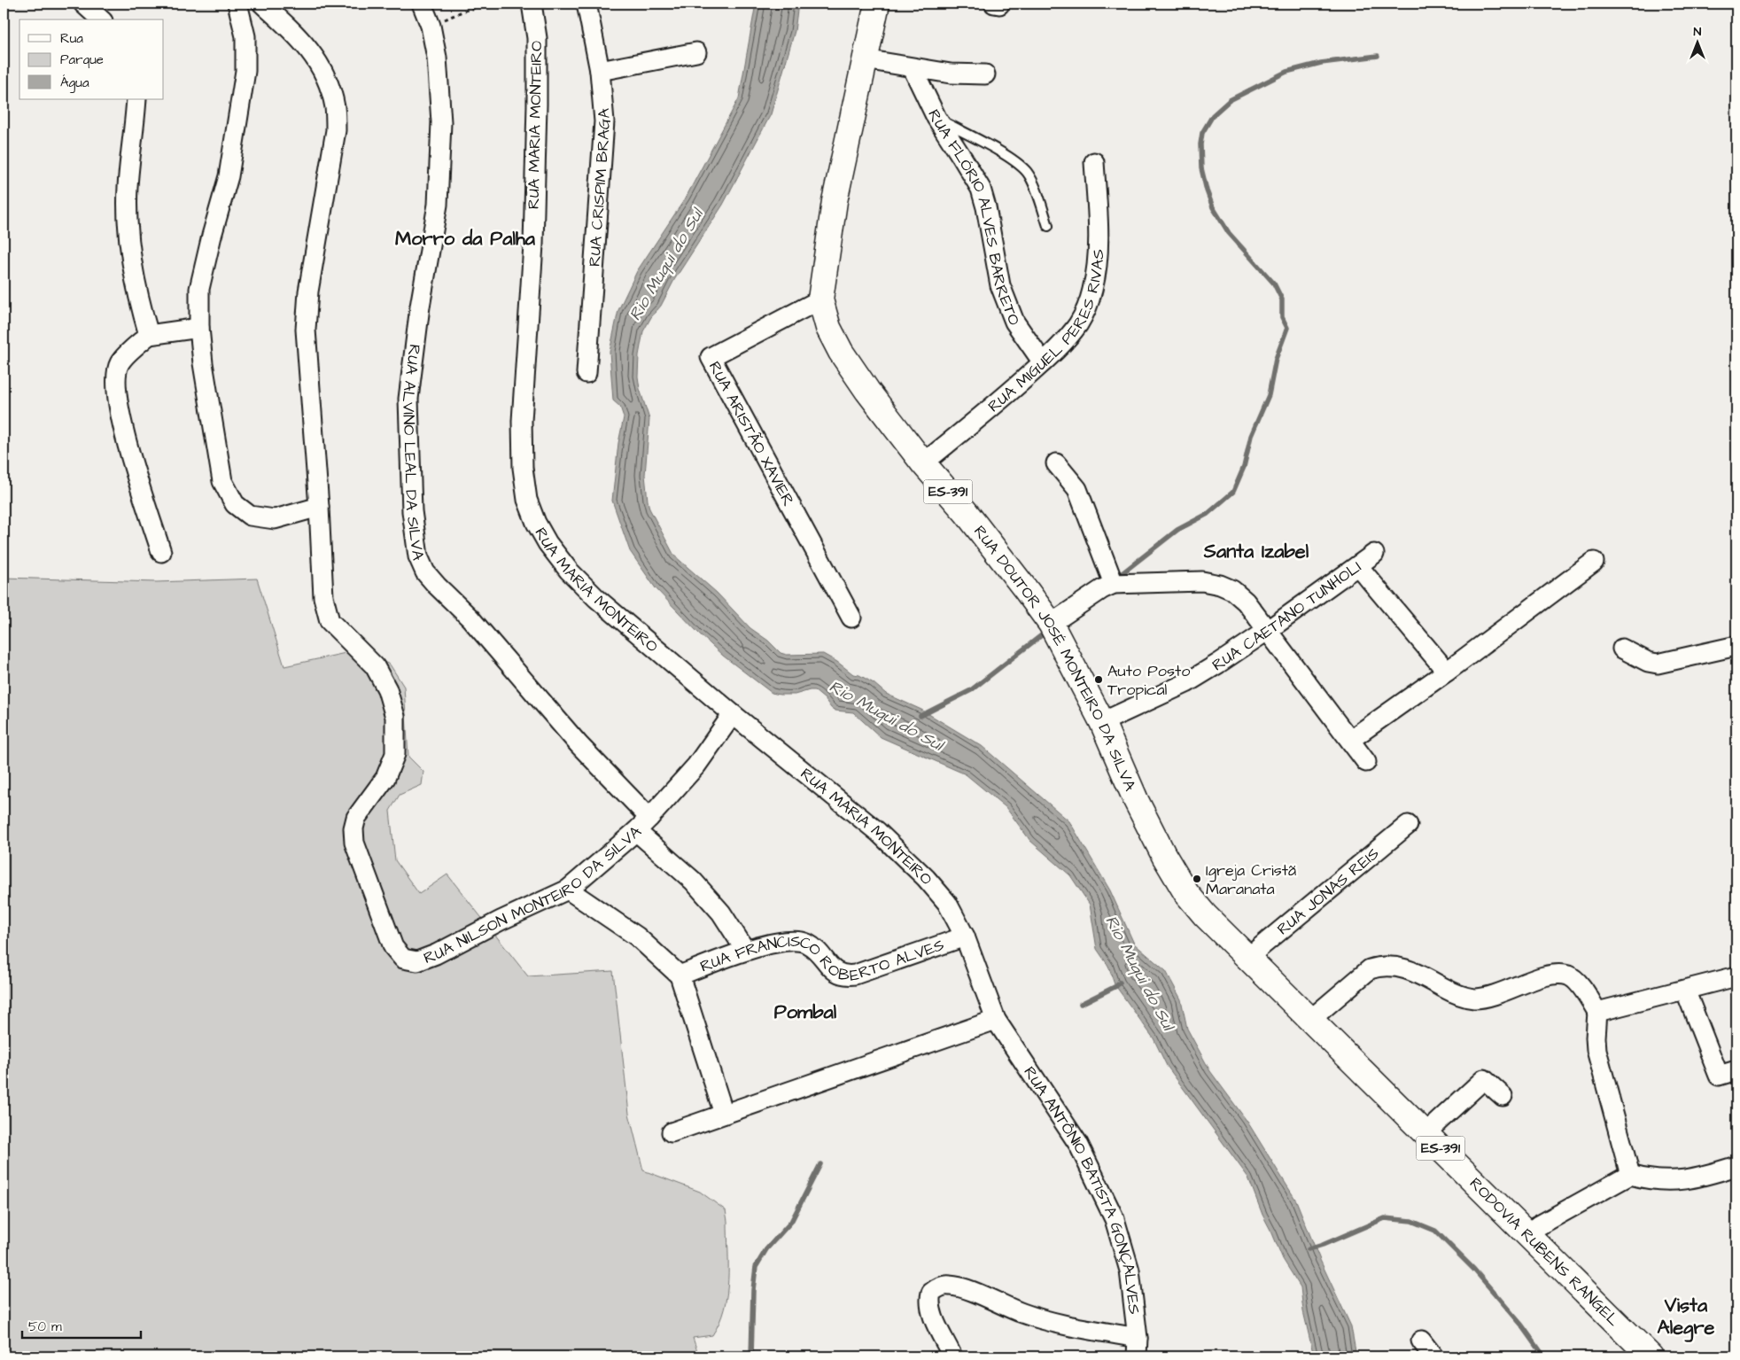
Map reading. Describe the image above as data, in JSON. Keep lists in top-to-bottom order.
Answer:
{
  "streets": {
    "main road": ["ES-391", "RUA DOUTOR JOSÉ MONTEIRO DA SILVA", "RODOVIA RUBENS RANGEL"],
    "street": [
      "RUA MARIA MONTEIRO",
      "RUA CRISPIM BRAGA",
      "RUA FLÓRIO ALVES BARRETO",
      "RUA MIGUEL PERES RIVAS",
      "RUA ARISTÃO XAVIER",
      "RUA ALVINO LEAL DA SILVA",
      "RUA CAETANO TUNHOLI",
      "RUA JONAS REIS",
      "RUA NILSON MONTEIRO DA SILVA",
      "RUA FRANCISCO ROBERTO ALVES",
      "RUA ANTÔNIO BATISTA GONÇALVES"
    ]
  },
  "crossings": [
    ["RUA MARIA MONTEIRO", "RUA NILSON MONTEIRO DA SILVA"],
    ["RUA MARIA MONTEIRO", "RUA FRANCISCO ROBERTO ALVES"],
    ["RUA MARIA MONTEIRO", "RUA ANTÔNIO BATISTA GONÇALVES"],
    ["RUA FLÓRIO ALVES BARRETO", "RUA MIGUEL PERES RIVAS"],
    ["RUA MIGUEL PERES RIVAS", "RUA DOUTOR JOSÉ MONTEIRO DA SILVA"],
    ["RUA ARISTÃO XAVIER", "RUA DOUTOR JOSÉ MONTEIRO DA SILVA"],
    ["RUA ALVINO LEAL DA SILVA", "RUA NILSON MONTEIRO DA SILVA"],
    ["RUA CAETANO TUNHOLI", "RUA DOUTOR JOSÉ MONTEIRO DA SILVA"],
    ["RUA DOUTOR JOSÉ MONTEIRO DA SILVA", "RODOVIA RUBENS RANGEL"],
    ["RUA JONAS REIS", "RODOVIA RUBENS RANGEL"]
  ],
  "districts": [
    "Morro da Palha",
    "Santa Izabel",
    "Pombal",
    "Vista Alegre"
  ],
  "water": ["Rio Muqui do Sul"],
  "places": ["Auto Posto Tropical", "Igreja Cristã Maranata"],
  "legend": ["Rua", "Parque", "Água"],
  "scale_bar": "50 m",
  "north": "top"
}
